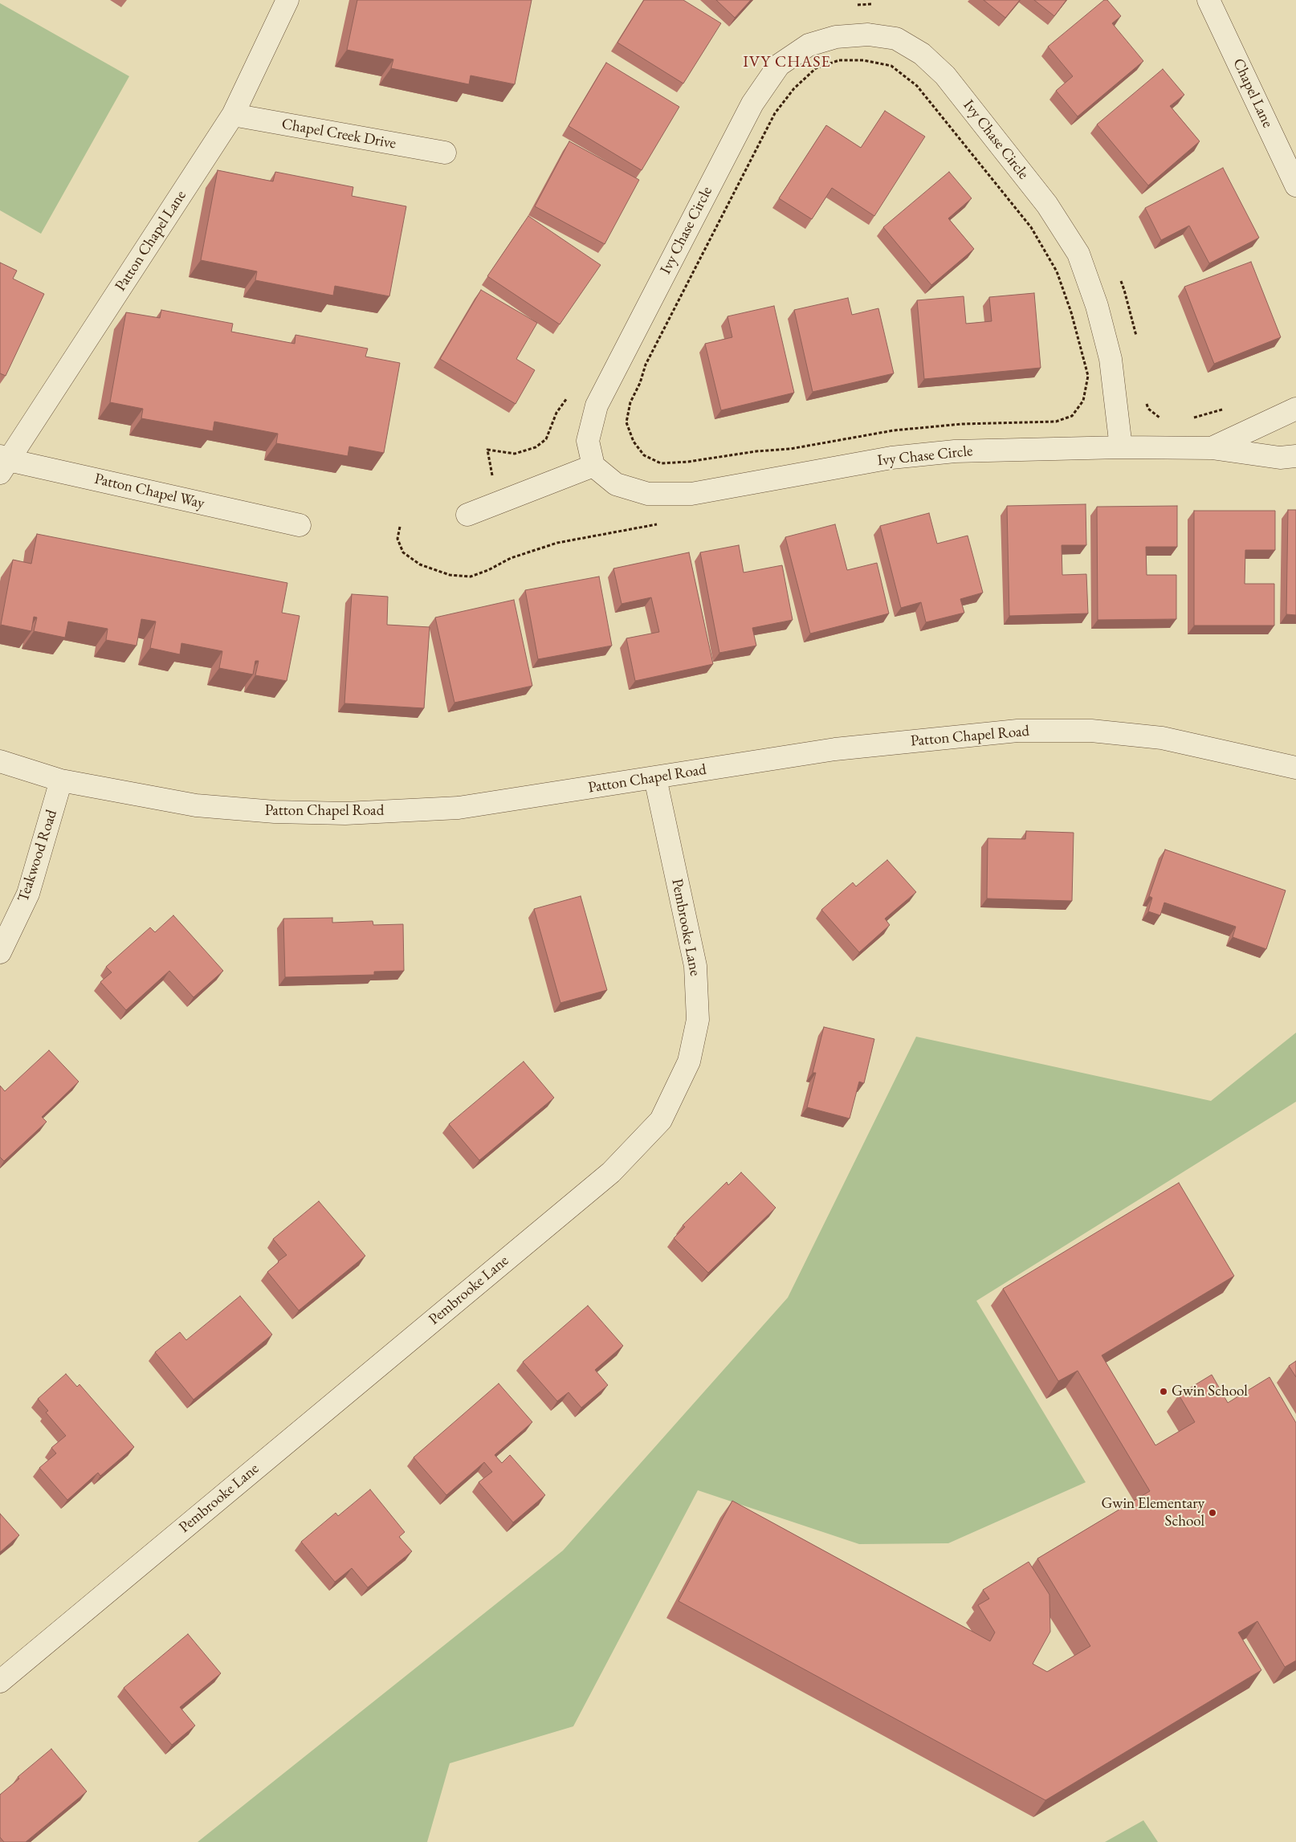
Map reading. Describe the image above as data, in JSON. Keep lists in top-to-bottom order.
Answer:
{
  "streets": {
    "street": [
      "Chapel Lane",
      "Chapel Creek Drive",
      "Ivy Chase Circle",
      "Patton Chapel Lane",
      "Patton Chapel Way",
      "Patton Chapel Road",
      "Teakwood Road",
      "Pembrooke Lane"
    ]
  },
  "crossings": [
    ["Chapel Creek Drive", "Patton Chapel Lane"],
    ["Patton Chapel Lane", "Patton Chapel Way"],
    ["Patton Chapel Road", "Teakwood Road"],
    ["Patton Chapel Road", "Pembrooke Lane"]
  ],
  "districts": ["IVY CHASE"],
  "places": ["Gwin School", "Gwin Elementary School"]
}
